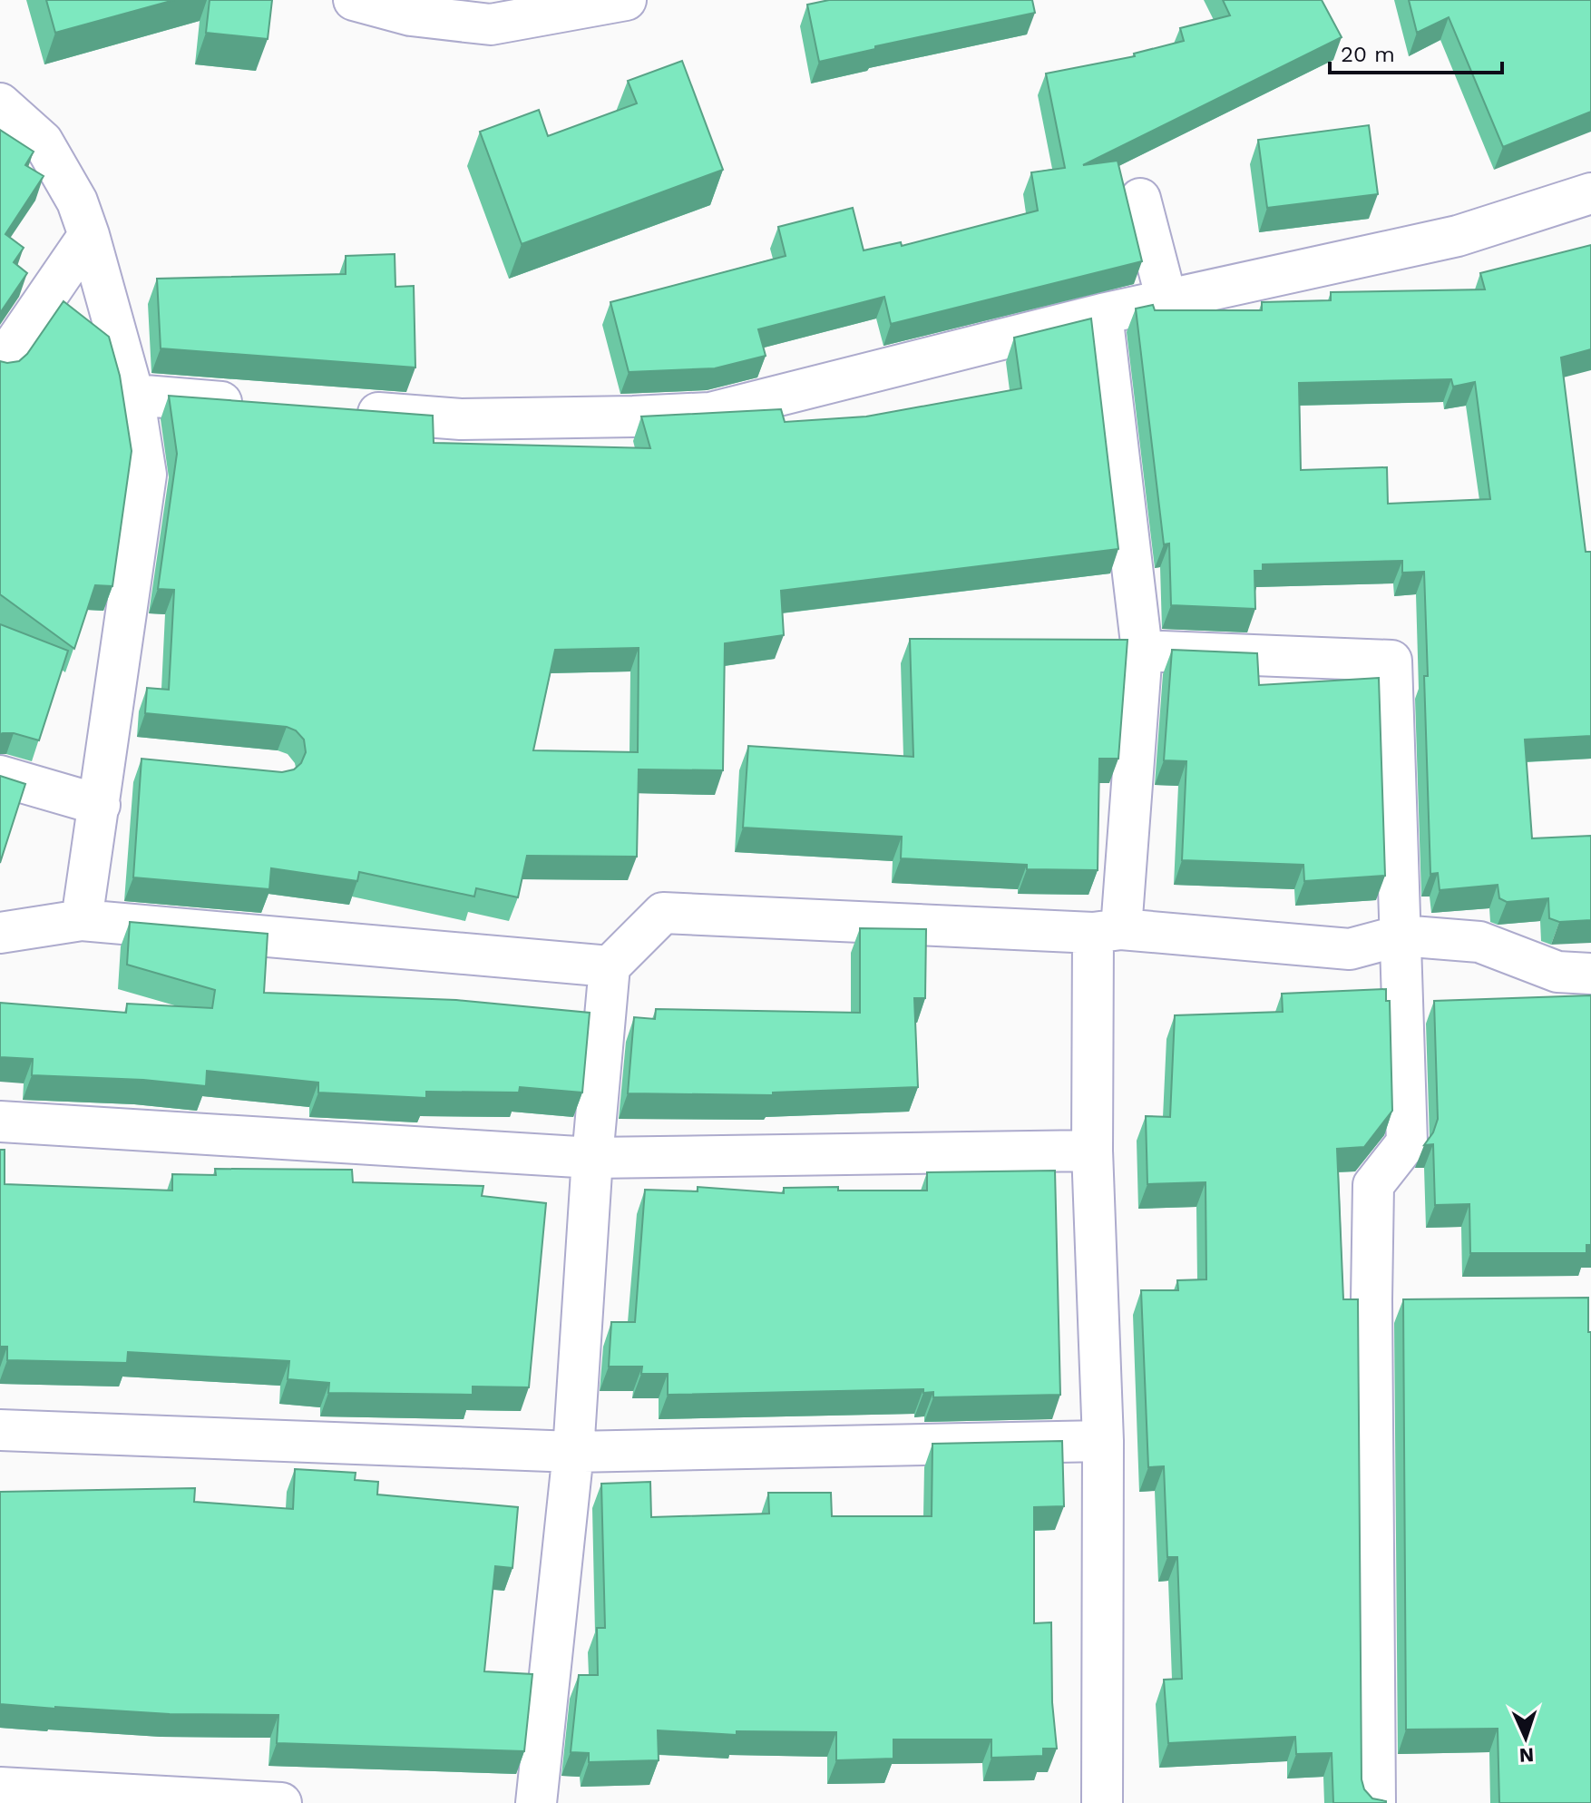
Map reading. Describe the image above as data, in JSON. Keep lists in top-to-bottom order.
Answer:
{
  "scale_bar": "20 m",
  "north": "bottom"
}
